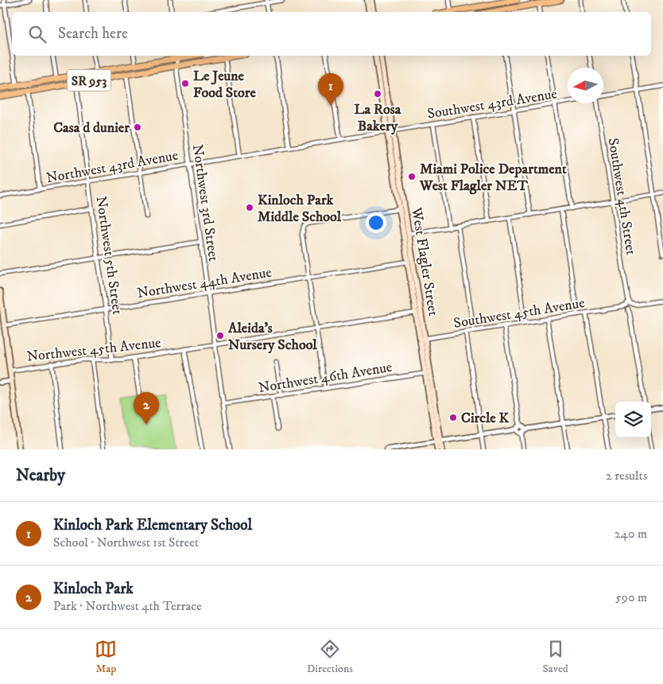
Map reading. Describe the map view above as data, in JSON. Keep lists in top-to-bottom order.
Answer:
{
  "streets": {
    "main road": ["SR 953", "West Flagler Street"],
    "street": [
      "Southwest 43rd Avenue",
      "Northwest 43rd Avenue",
      "Southwest 4th Street",
      "Northwest 3rd Street",
      "Northwest 5th Street",
      "Northwest 44th Avenue",
      "Southwest 45th Avenue",
      "Northwest 45th Avenue",
      "Northwest 46th Avenue"
    ]
  },
  "crossings": [
    ["SR 953", "Northwest 3rd Street"],
    ["SR 953", "Northwest 5th Street"],
    ["Southwest 43rd Avenue", "Northwest 43rd Avenue"],
    ["Southwest 43rd Avenue", "West Flagler Street"],
    ["Northwest 43rd Avenue", "Northwest 3rd Street"],
    ["Northwest 43rd Avenue", "Northwest 5th Street"],
    ["Northwest 43rd Avenue", "West Flagler Street"],
    ["Southwest 4th Street", "Southwest 45th Avenue"],
    ["Northwest 3rd Street", "Northwest 44th Avenue"],
    ["Northwest 3rd Street", "Northwest 45th Avenue"],
    ["Northwest 3rd Street", "Northwest 46th Avenue"],
    ["Northwest 5th Street", "Northwest 44th Avenue"],
    ["Northwest 5th Street", "Northwest 45th Avenue"],
    ["West Flagler Street", "Northwest 44th Avenue"],
    ["West Flagler Street", "Southwest 45th Avenue"],
    ["West Flagler Street", "Northwest 45th Avenue"],
    ["West Flagler Street", "Northwest 46th Avenue"]
  ],
  "places": [
    "Le Jeune Food Store",
    "La Rosa Bakery",
    "Casa d dunier",
    "Miami Police Department West Flagler NET",
    "Kinloch Park Middle School",
    "Aleida's Nursery School",
    "Circle K"
  ],
  "north": "left",
  "page": {
    "search": "Search here",
    "pins": ["1", "2"],
    "heading": ["Nearby", "2 results"],
    "list": [
      {
        "mark": "1",
        "name": "Kinloch Park Elementary School",
        "note": "School · Northwest 1st Street",
        "value": "240 m"
      },
      {
        "mark": "2",
        "name": "Kinloch Park",
        "note": "Park · Northwest 4th Terrace",
        "value": "590 m"
      }
    ],
    "nav": ["Map", "Directions", "Saved"]
  }
}
